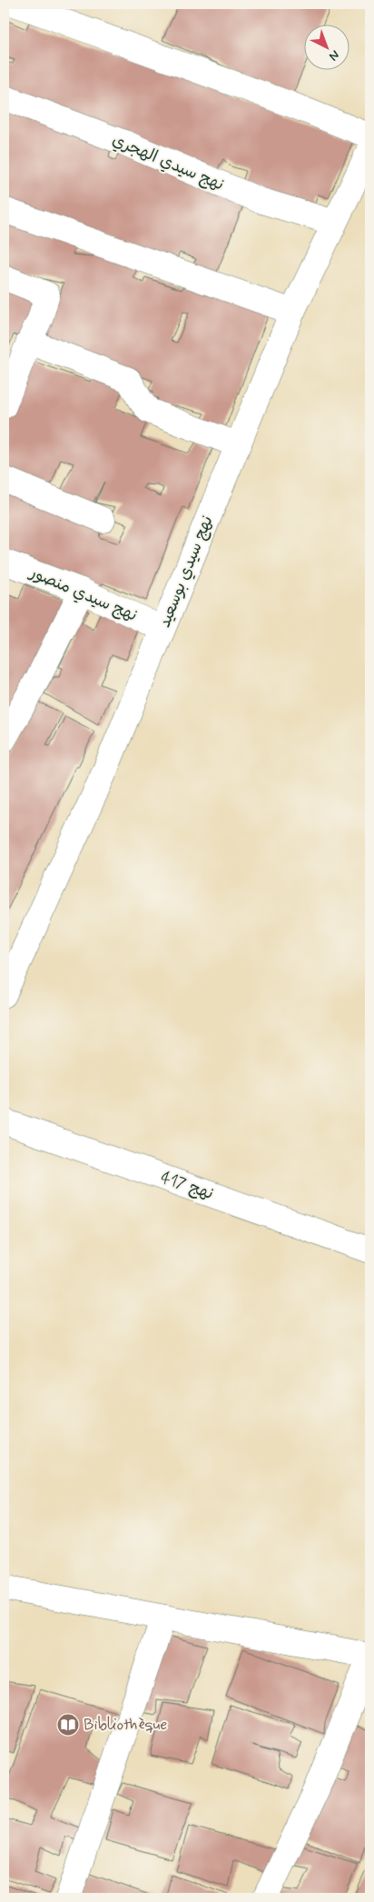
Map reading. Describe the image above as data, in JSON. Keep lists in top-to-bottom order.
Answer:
{
  "streets": {
    "street": [
      "نهج سيدي الهجري",
      "نهج سيدي بوسعيد",
      "نهج سيدي منصور",
      "نهج 417"
    ]
  },
  "crossings": [
    ["نهج سيدي الهجري", "نهج سيدي بوسعيد"],
    ["نهج سيدي بوسعيد", "نهج سيدي منصور"]
  ],
  "places": {
    "library": ["Bibliothèque"]
  },
  "north": "bottom right"
}
